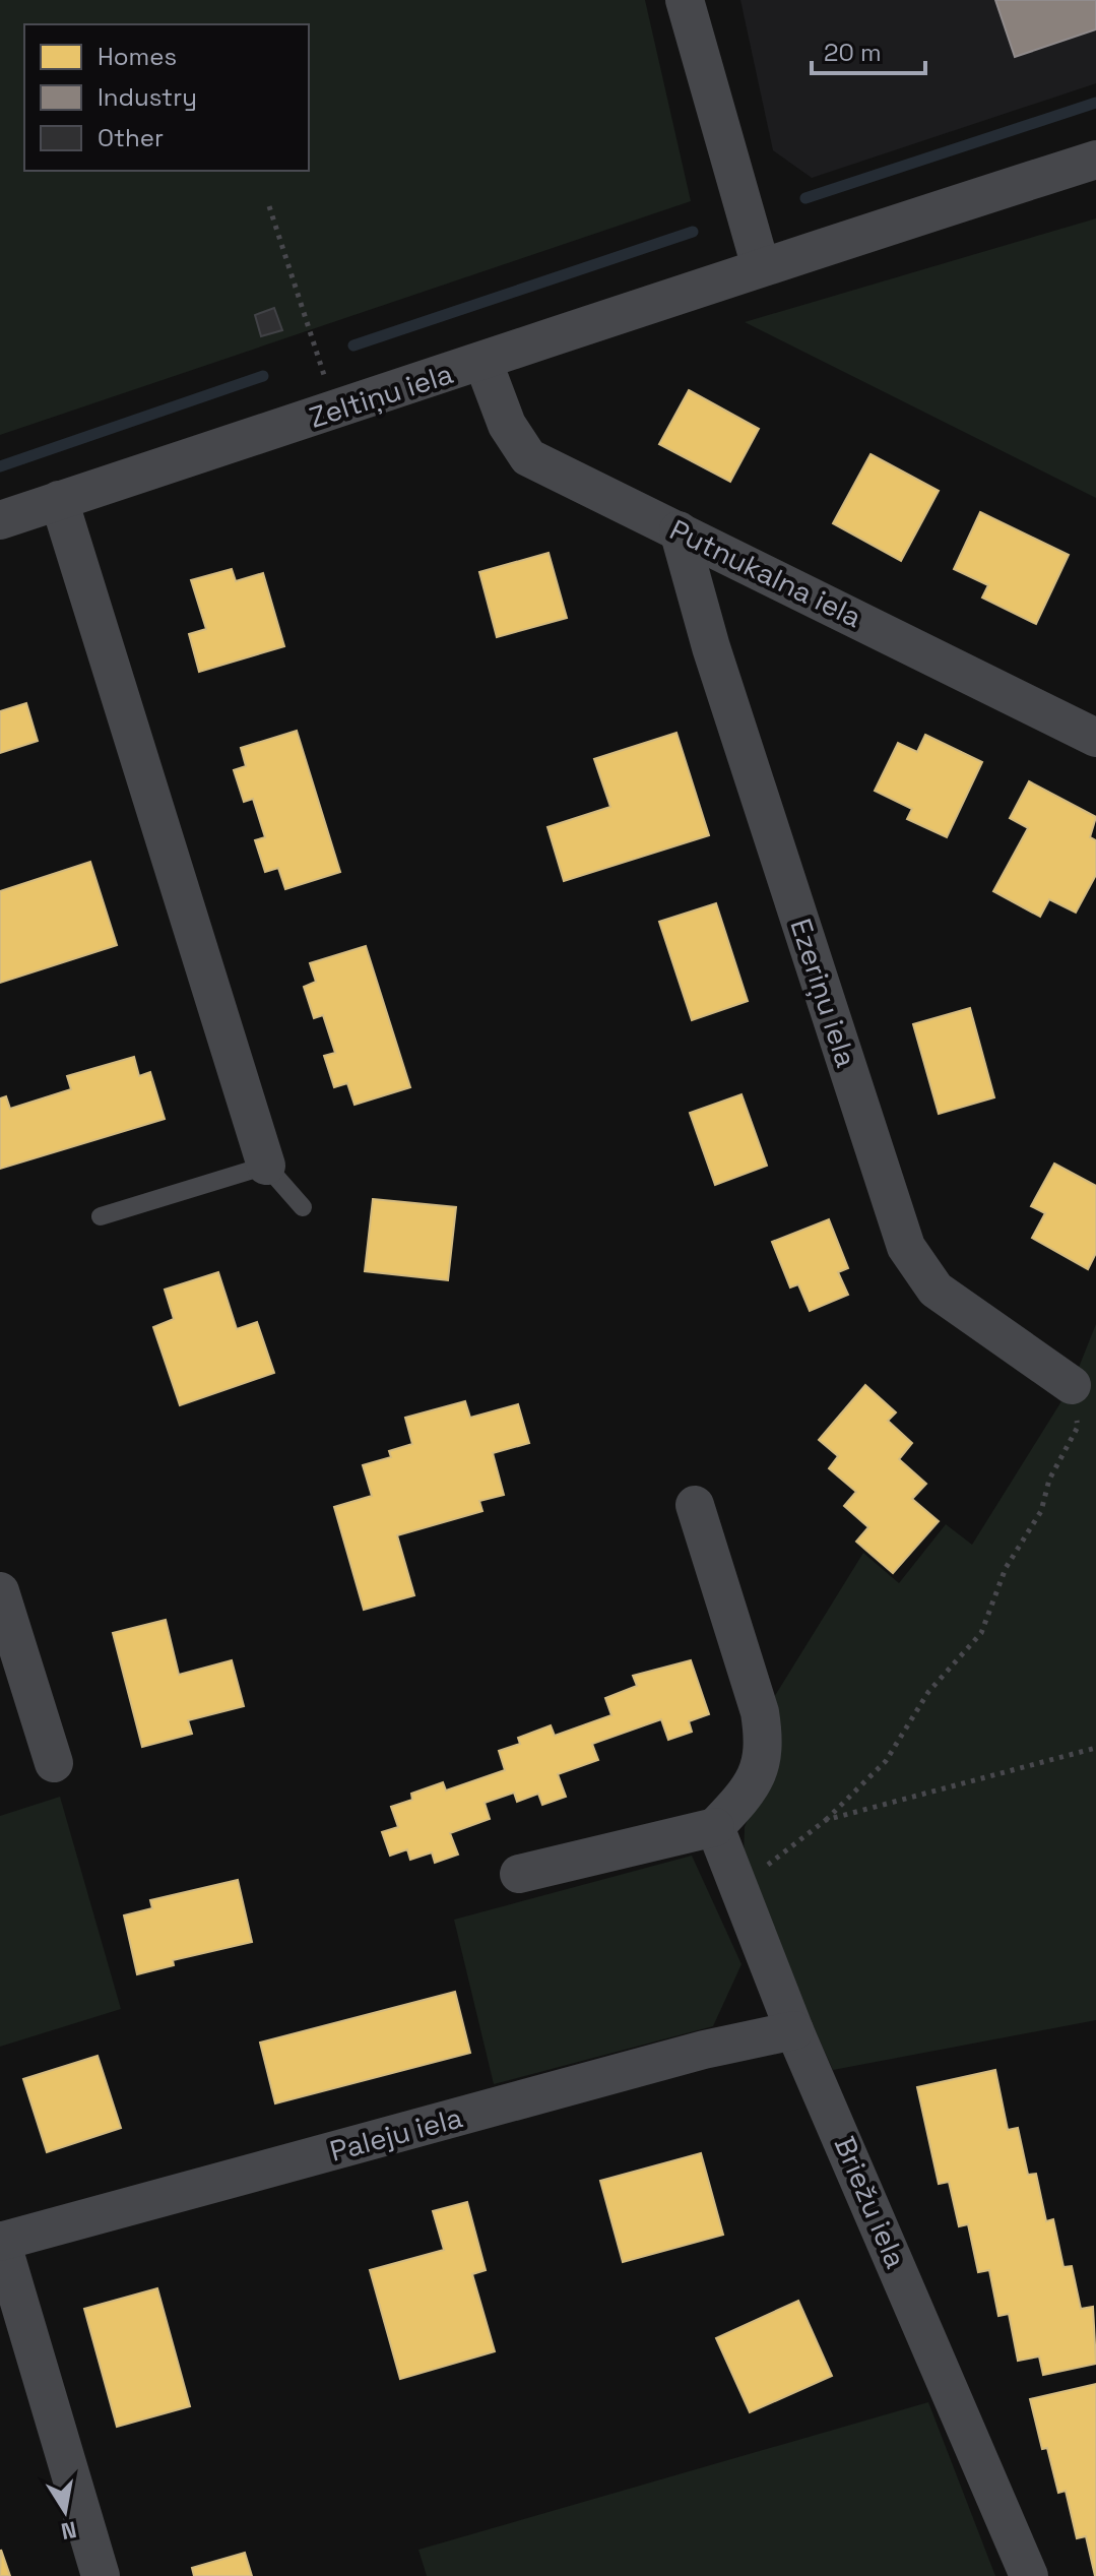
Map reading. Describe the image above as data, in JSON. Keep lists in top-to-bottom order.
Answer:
{
  "streets": {
    "street": [
      "Zeltiņu iela",
      "Putnukalna iela",
      "Ezeriņu iela",
      "Paleju iela",
      "Briežu iela"
    ]
  },
  "crossings": [
    ["Zeltiņu iela", "Putnukalna iela"],
    ["Putnukalna iela", "Ezeriņu iela"],
    ["Paleju iela", "Briežu iela"]
  ],
  "legend": ["Homes", "Industry", "Other"],
  "scale_bar": "20 m",
  "north": "bottom"
}
